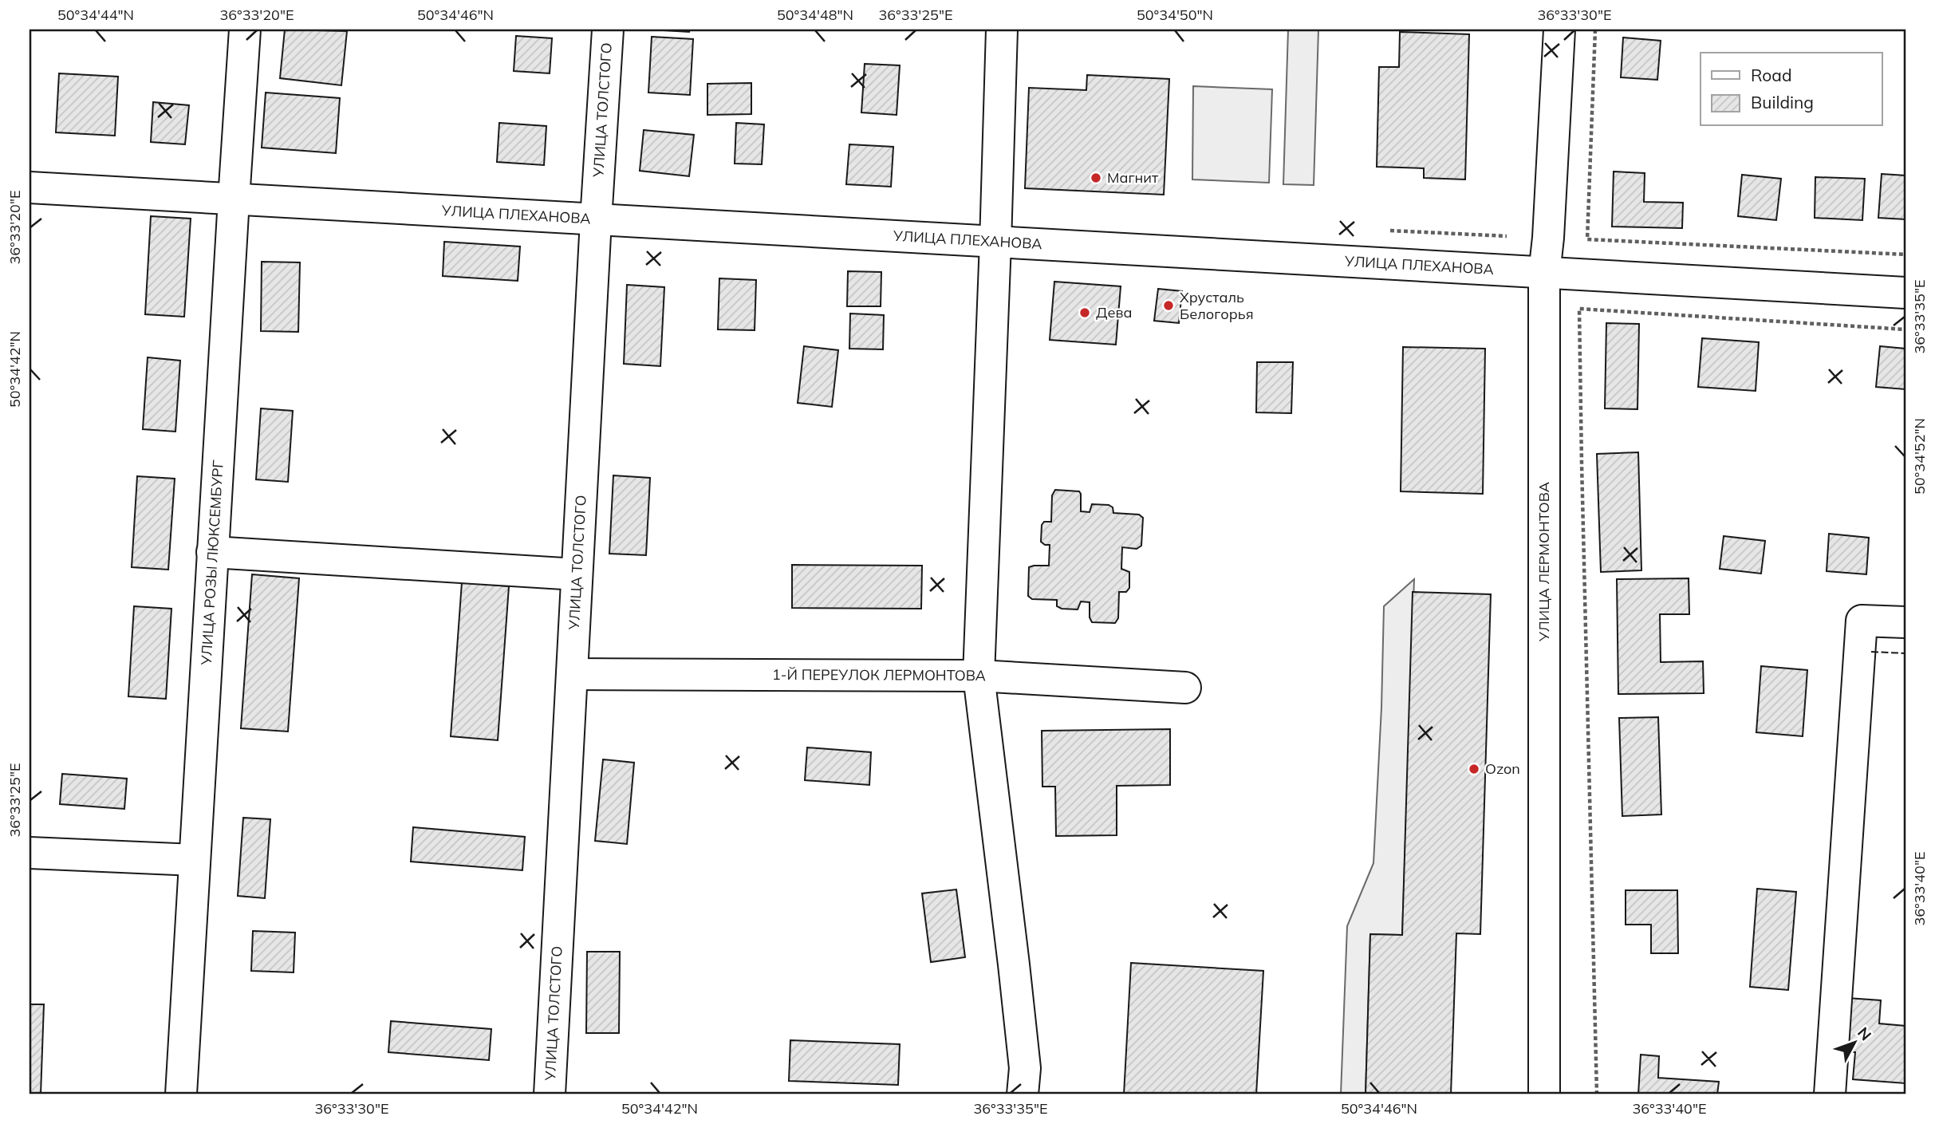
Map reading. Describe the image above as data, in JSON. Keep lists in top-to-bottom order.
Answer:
{
  "streets": {
    "street": [
      "УЛИЦА ТОЛСТОГО",
      "УЛИЦА ПЛЕХАНОВА",
      "УЛИЦА РОЗЫ ЛЮКСЕМБУРГ",
      "УЛИЦА ЛЕРМОНТОВА",
      "1-Й ПЕРЕУЛОК ЛЕРМОНТОВА"
    ]
  },
  "crossings": [
    ["УЛИЦА ТОЛСТОГО", "УЛИЦА ПЛЕХАНОВА"],
    ["УЛИЦА ТОЛСТОГО", "1-Й ПЕРЕУЛОК ЛЕРМОНТОВА"],
    ["УЛИЦА ПЛЕХАНОВА", "УЛИЦА РОЗЫ ЛЮКСЕМБУРГ"],
    ["УЛИЦА ПЛЕХАНОВА", "УЛИЦА ЛЕРМОНТОВА"]
  ],
  "places": [
    "Магнит",
    "Хрусталь Белогорья",
    "Дева",
    "Ozon"
  ],
  "legend": ["Road", "Building"],
  "north": "top right",
  "coordinates": [
    "50°34'44\"N",
    "36°33'20\"E",
    "50°34'46\"N",
    "50°34'48\"N",
    "36°33'25\"E",
    "50°34'50\"N",
    "36°33'30\"E",
    "36°33'35\"E",
    "50°34'42\"N",
    "50°34'52\"N",
    "36°33'40\"E"
  ]
}
